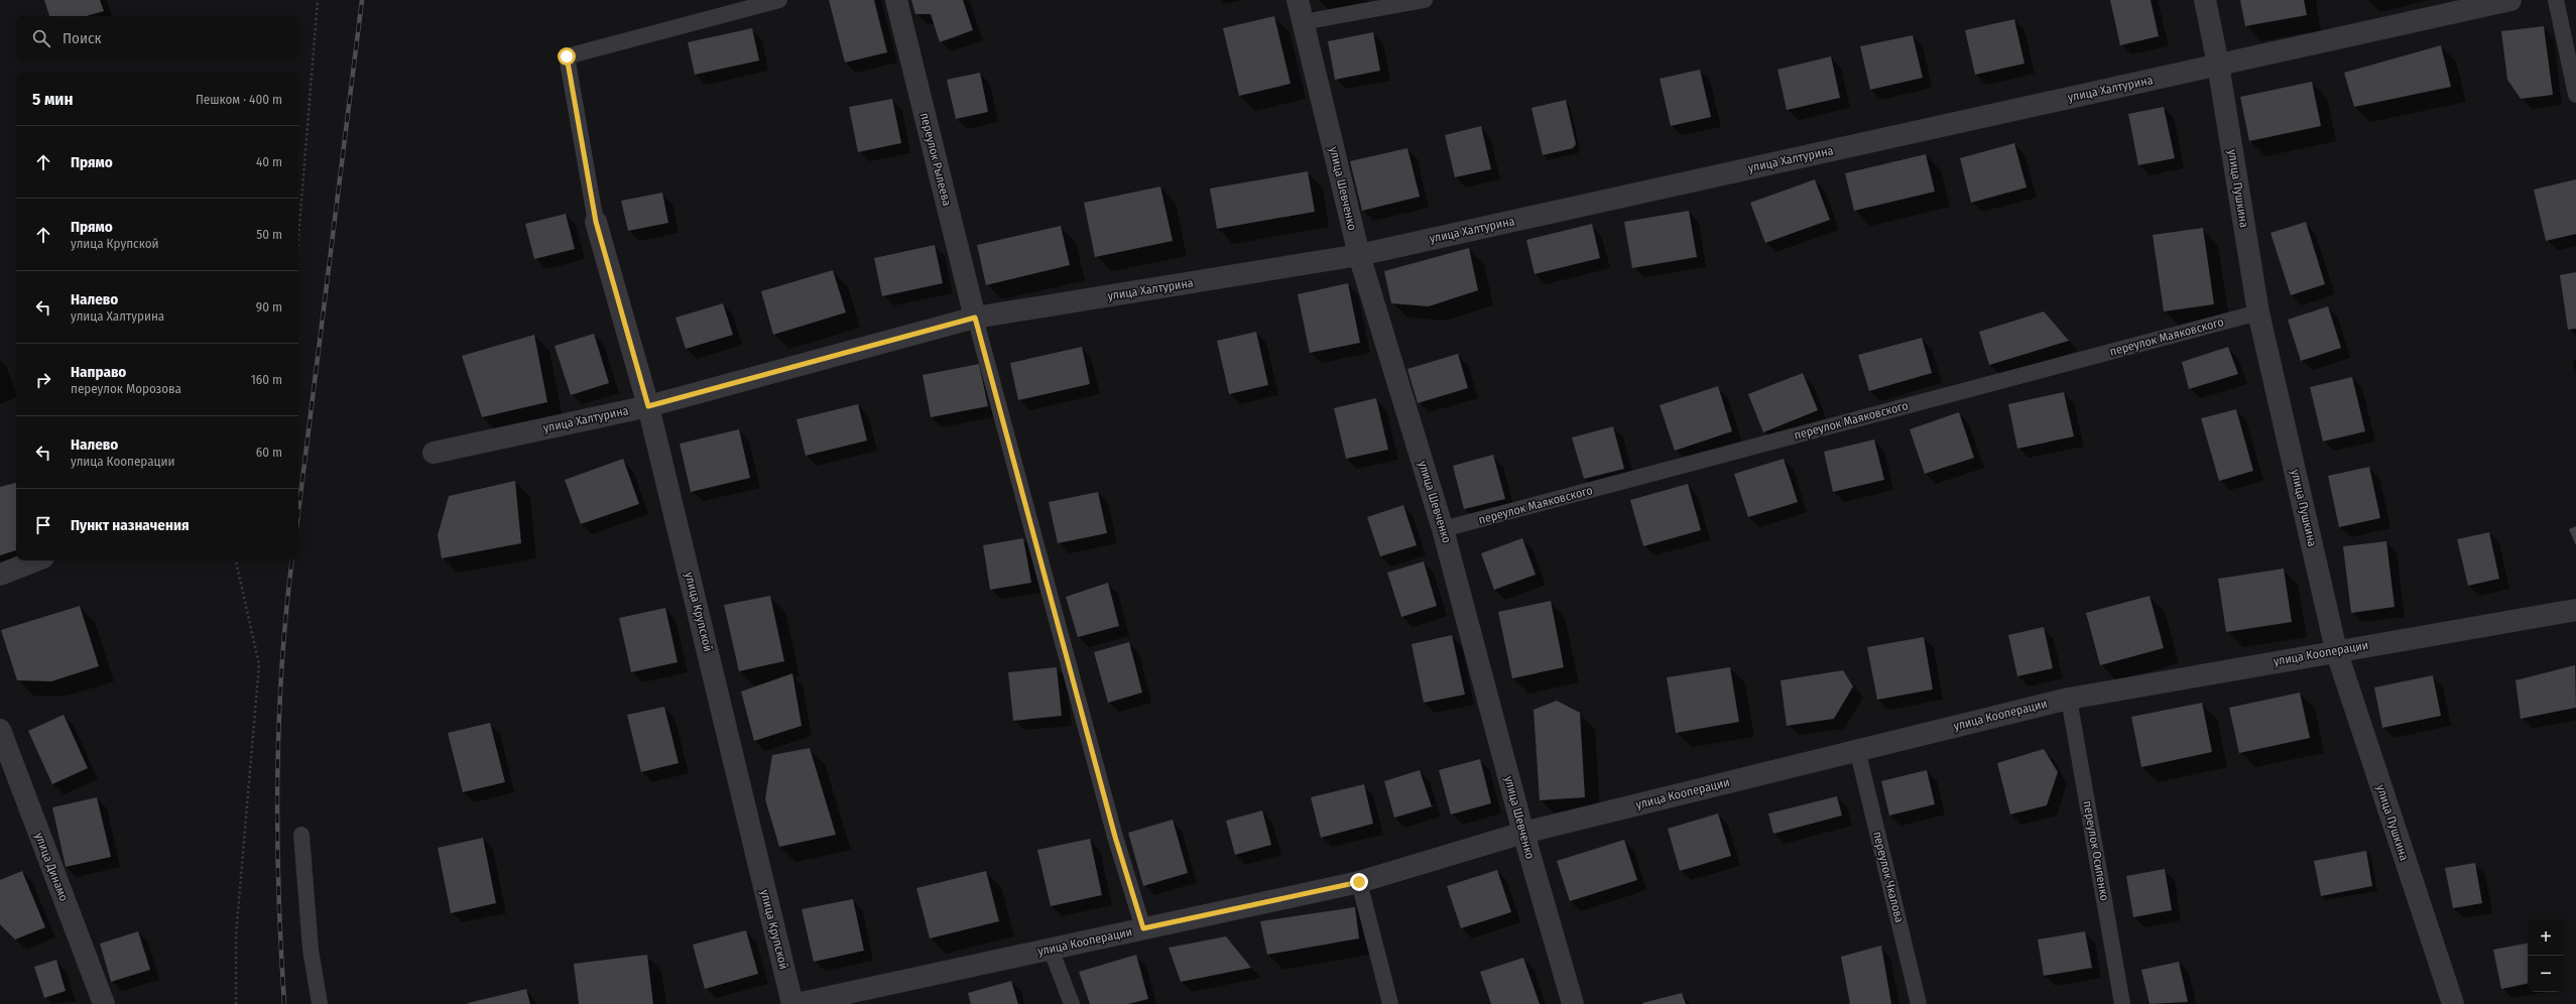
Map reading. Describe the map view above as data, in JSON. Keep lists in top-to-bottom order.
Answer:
{
  "streets": {
    "street": [
      "улица Халтурина",
      "переулок Рылеева",
      "улица Шевченко",
      "улица Пушкина",
      "улица Крупской",
      "улица Кооперации",
      "улица Динамо"
    ],
    "lane": ["переулок Маяковского", "переулок Осипенко", "переулок Чкалова"]
  },
  "crossings": [
    ["улица Халтурина", "переулок Рылеева"],
    ["улица Халтурина", "улица Шевченко"],
    ["улица Халтурина", "улица Пушкина"],
    ["улица Халтурина", "улица Крупской"],
    ["улица Шевченко", "переулок Маяковского"],
    ["улица Шевченко", "улица Кооперации"],
    ["улица Пушкина", "переулок Маяковского"],
    ["улица Пушкина", "улица Кооперации"],
    ["улица Кооперации", "переулок Осипенко"],
    ["улица Кооперации", "переулок Чкалова"]
  ],
  "page": {
    "search": "Поиск",
    "heading": ["5 мин", "Пешком · 400 m"],
    "list": [
      ["Прямо", "40 m"],
      ["Прямо", "улица Крупской", "50 m"],
      ["Налево", "улица Халтурина", "90 m"],
      ["Направо", "переулок Морозова", "160 m"],
      ["Налево", "улица Кооперации", "60 m"],
      "Пункт назначения"
    ],
    "map_buttons": ["+", "−"]
  }
}
